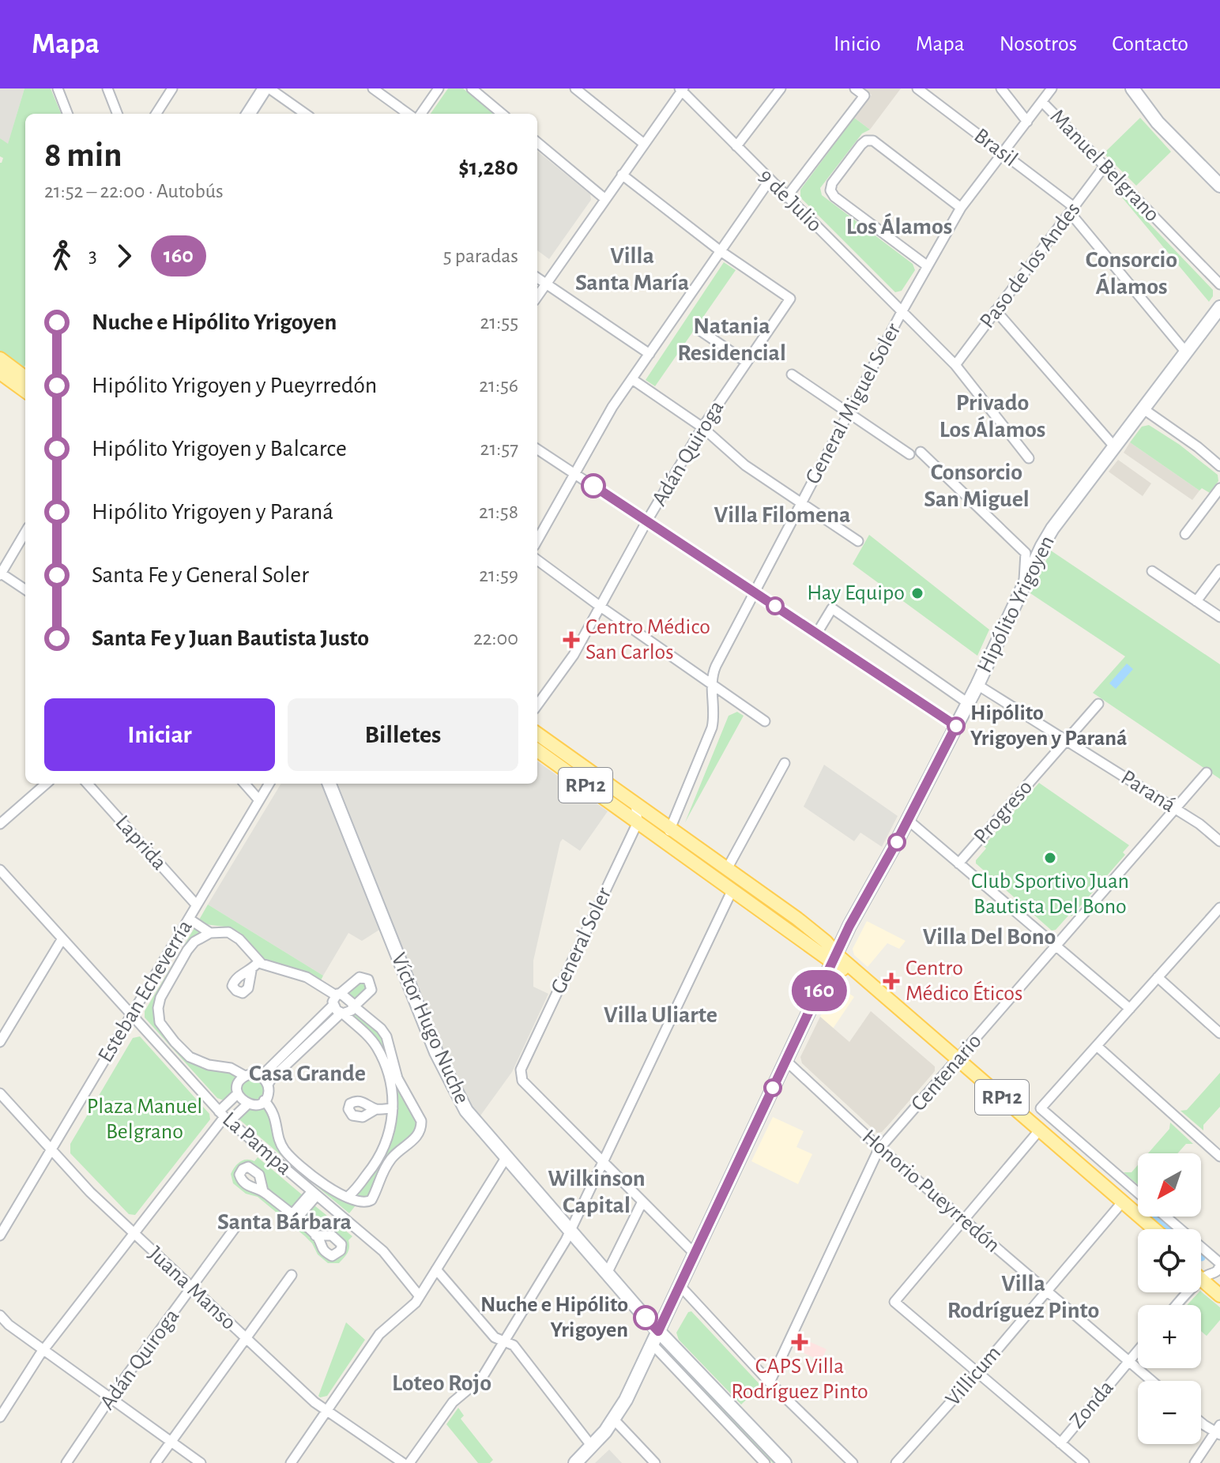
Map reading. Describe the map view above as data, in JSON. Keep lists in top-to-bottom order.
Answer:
{
  "streets": {
    "main road": ["Hipólito Yrigoyen", "RP12", "Víctor Hugo Nuche"],
    "street": [
      "Brasil",
      "Manuel Belgrano",
      "9 de Julio",
      "Paso de los Andes",
      "General Miguel Soler",
      "Adán Quiroga",
      "Paraná",
      "Progreso",
      "Laprida",
      "General Soler",
      "Esteban Echeverría",
      "Centenario",
      "La Pampa",
      "Honorio Pueyrredón",
      "Juana Manso",
      "Villicum",
      "Zonda"
    ]
  },
  "crossings": [
    ["Brasil", "Paso de los Andes"],
    ["Brasil", "General Miguel Soler"],
    ["Brasil", "Hipólito Yrigoyen"],
    ["Manuel Belgrano", "Paso de los Andes"],
    ["Manuel Belgrano", "General Miguel Soler"],
    ["9 de Julio", "Paso de los Andes"],
    ["9 de Julio", "General Miguel Soler"],
    ["General Miguel Soler", "RP12"],
    ["Adán Quiroga", "Juana Manso"],
    ["Hipólito Yrigoyen", "RP12"],
    ["Hipólito Yrigoyen", "Paraná"],
    ["Hipólito Yrigoyen", "Víctor Hugo Nuche"],
    ["Hipólito Yrigoyen", "Honorio Pueyrredón"],
    ["RP12", "General Soler"],
    ["RP12", "Centenario"],
    ["RP12", "Villicum"],
    ["Paraná", "Progreso"],
    ["Paraná", "Centenario"],
    ["Laprida", "Esteban Echeverría"],
    ["Esteban Echeverría", "La Pampa"],
    ["Esteban Echeverría", "Juana Manso"],
    ["Centenario", "Honorio Pueyrredón"],
    ["Honorio Pueyrredón", "Villicum"],
    ["Honorio Pueyrredón", "Zonda"]
  ],
  "districts": [
    "Los Álamos",
    "Villa Santa María",
    "Consorcio Álamos",
    "Natania Residencial",
    "Privado Los Álamos",
    "Consorcio San Miguel",
    "Villa Filomena",
    "Villa Del Bono",
    "Villa Uliarte",
    "Casa Grande",
    "Wilkinson Capital",
    "Santa Bárbara",
    "Villa Rodríguez Pinto",
    "Loteo Rojo"
  ],
  "parks": ["Plaza Manuel Belgrano"],
  "places": {
    "other": [
      "Hay Equipo",
      "Hipólito Yrigoyen y Paraná",
      "Club Sportivo Juan Bautista Del Bono",
      "Nuche e Hipólito Yrigoyen"
    ],
    "health": ["Centro Médico San Carlos", "Centro Médico Éticos", "CAPS Villa Rodríguez Pinto"]
  },
  "lines": ["bus line 160"],
  "north": "bottom left",
  "page": {
    "header": "Mapa",
    "nav": [
      "Inicio",
      "Mapa",
      "Nosotros",
      "Contacto"
    ],
    "on_map": "160",
    "heading": ["8 min", "21:52 – 22:00 · Autobús", "$1,280"],
    "legs": ["3", "160", "5 paradas"],
    "list": [
      {
        "name": "Nuche e Hipólito Yrigoyen",
        "value": "21:55"
      },
      {
        "name": "Hipólito Yrigoyen y Pueyrredón",
        "value": "21:56"
      },
      {
        "name": "Hipólito Yrigoyen y Balcarce",
        "value": "21:57"
      },
      {
        "name": "Hipólito Yrigoyen y Paraná",
        "value": "21:58"
      },
      {
        "name": "Santa Fe y General Soler",
        "value": "21:59"
      },
      {
        "name": "Santa Fe y Juan Bautista Justo",
        "value": "22:00"
      }
    ],
    "buttons": ["Iniciar", "Billetes"],
    "map_buttons": ["+", "−"]
  }
}
